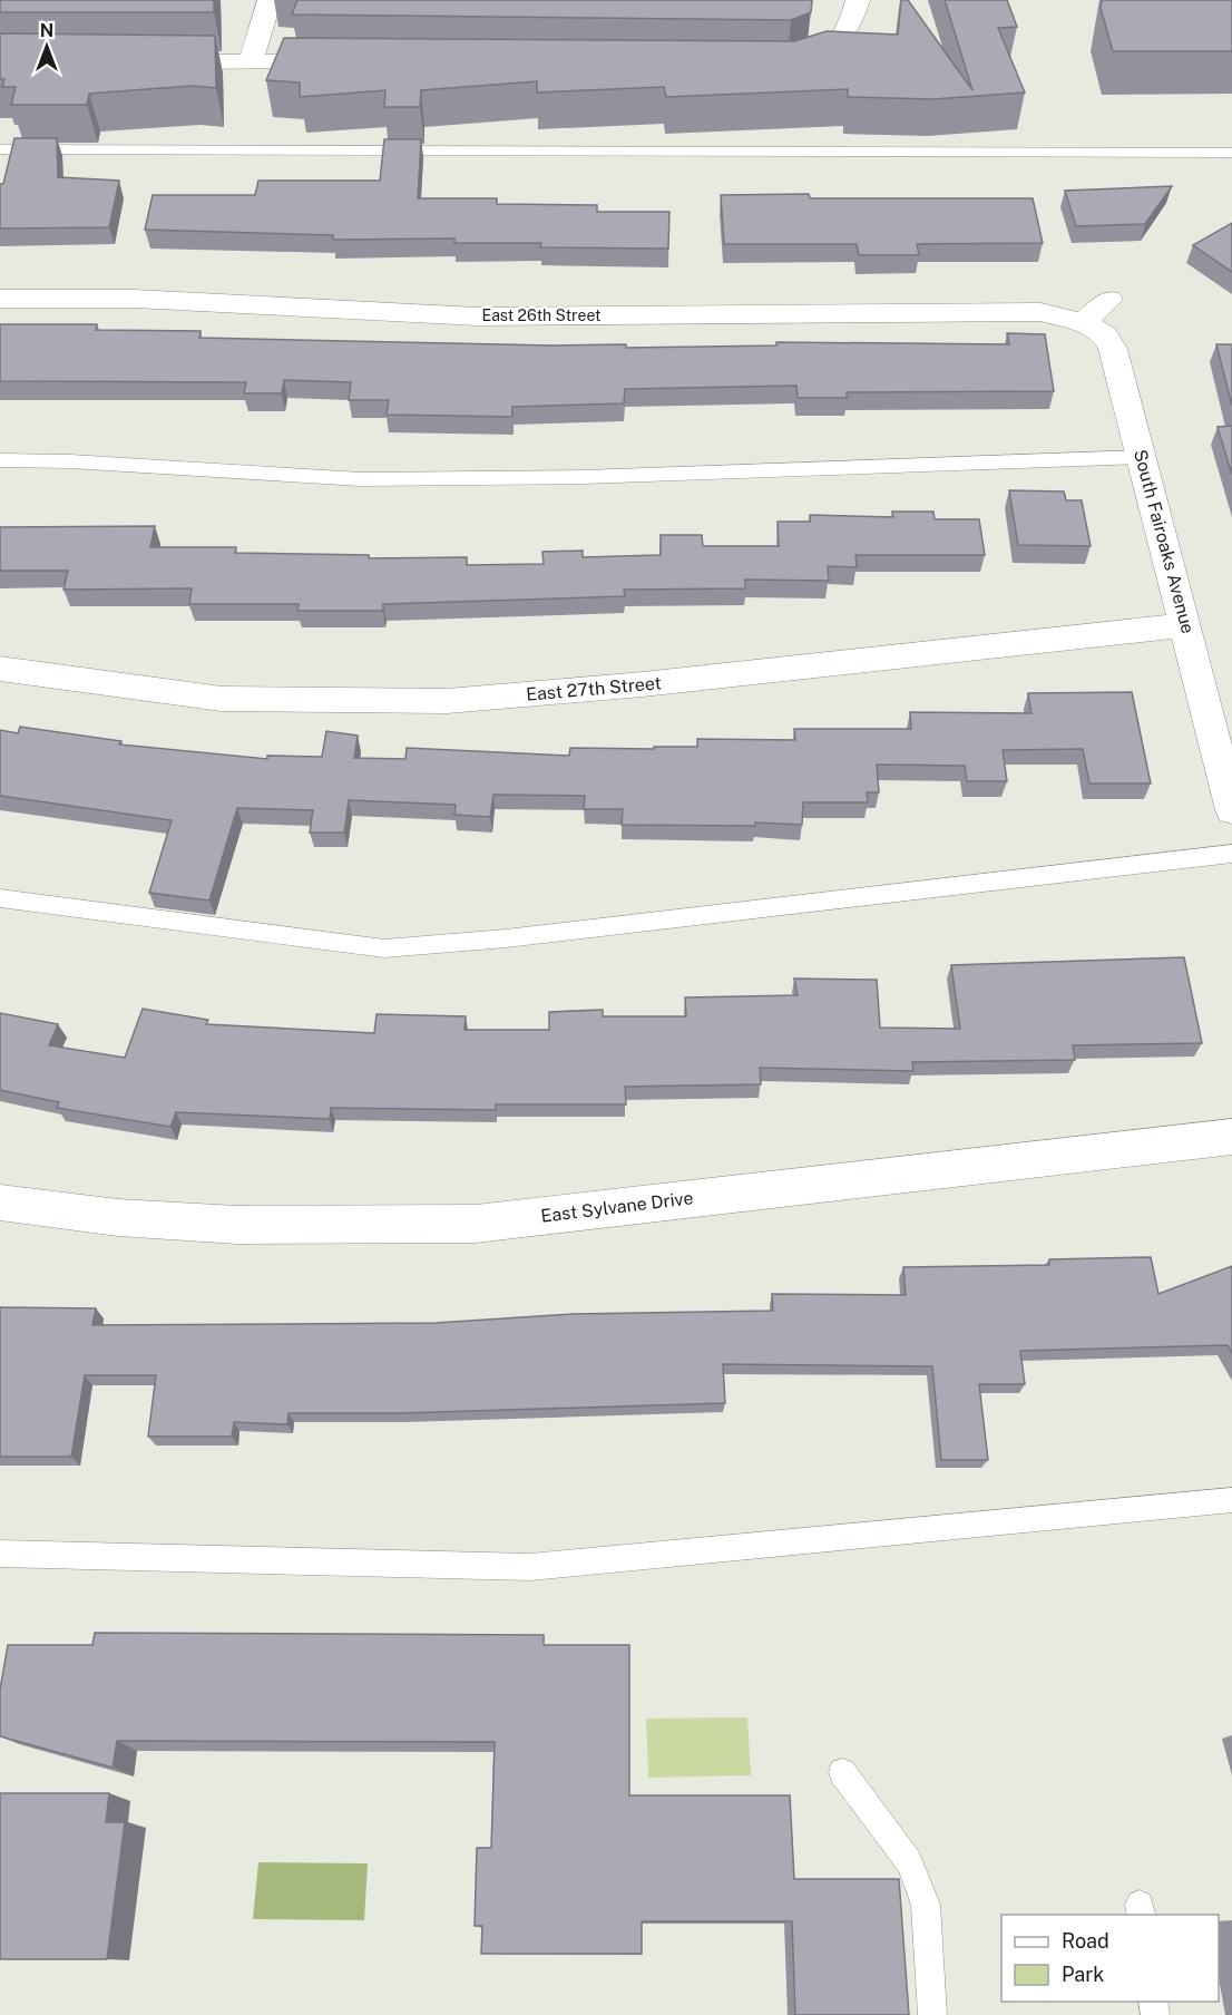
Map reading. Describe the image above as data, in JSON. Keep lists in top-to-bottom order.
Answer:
{
  "streets": {
    "street": [
      "East 26th Street",
      "South Fairoaks Avenue",
      "East 27th Street",
      "East Sylvane Drive"
    ]
  },
  "crossings": [
    ["East 26th Street", "South Fairoaks Avenue"],
    ["South Fairoaks Avenue", "East 27th Street"]
  ],
  "legend": ["Road", "Park"],
  "north": "top"
}
